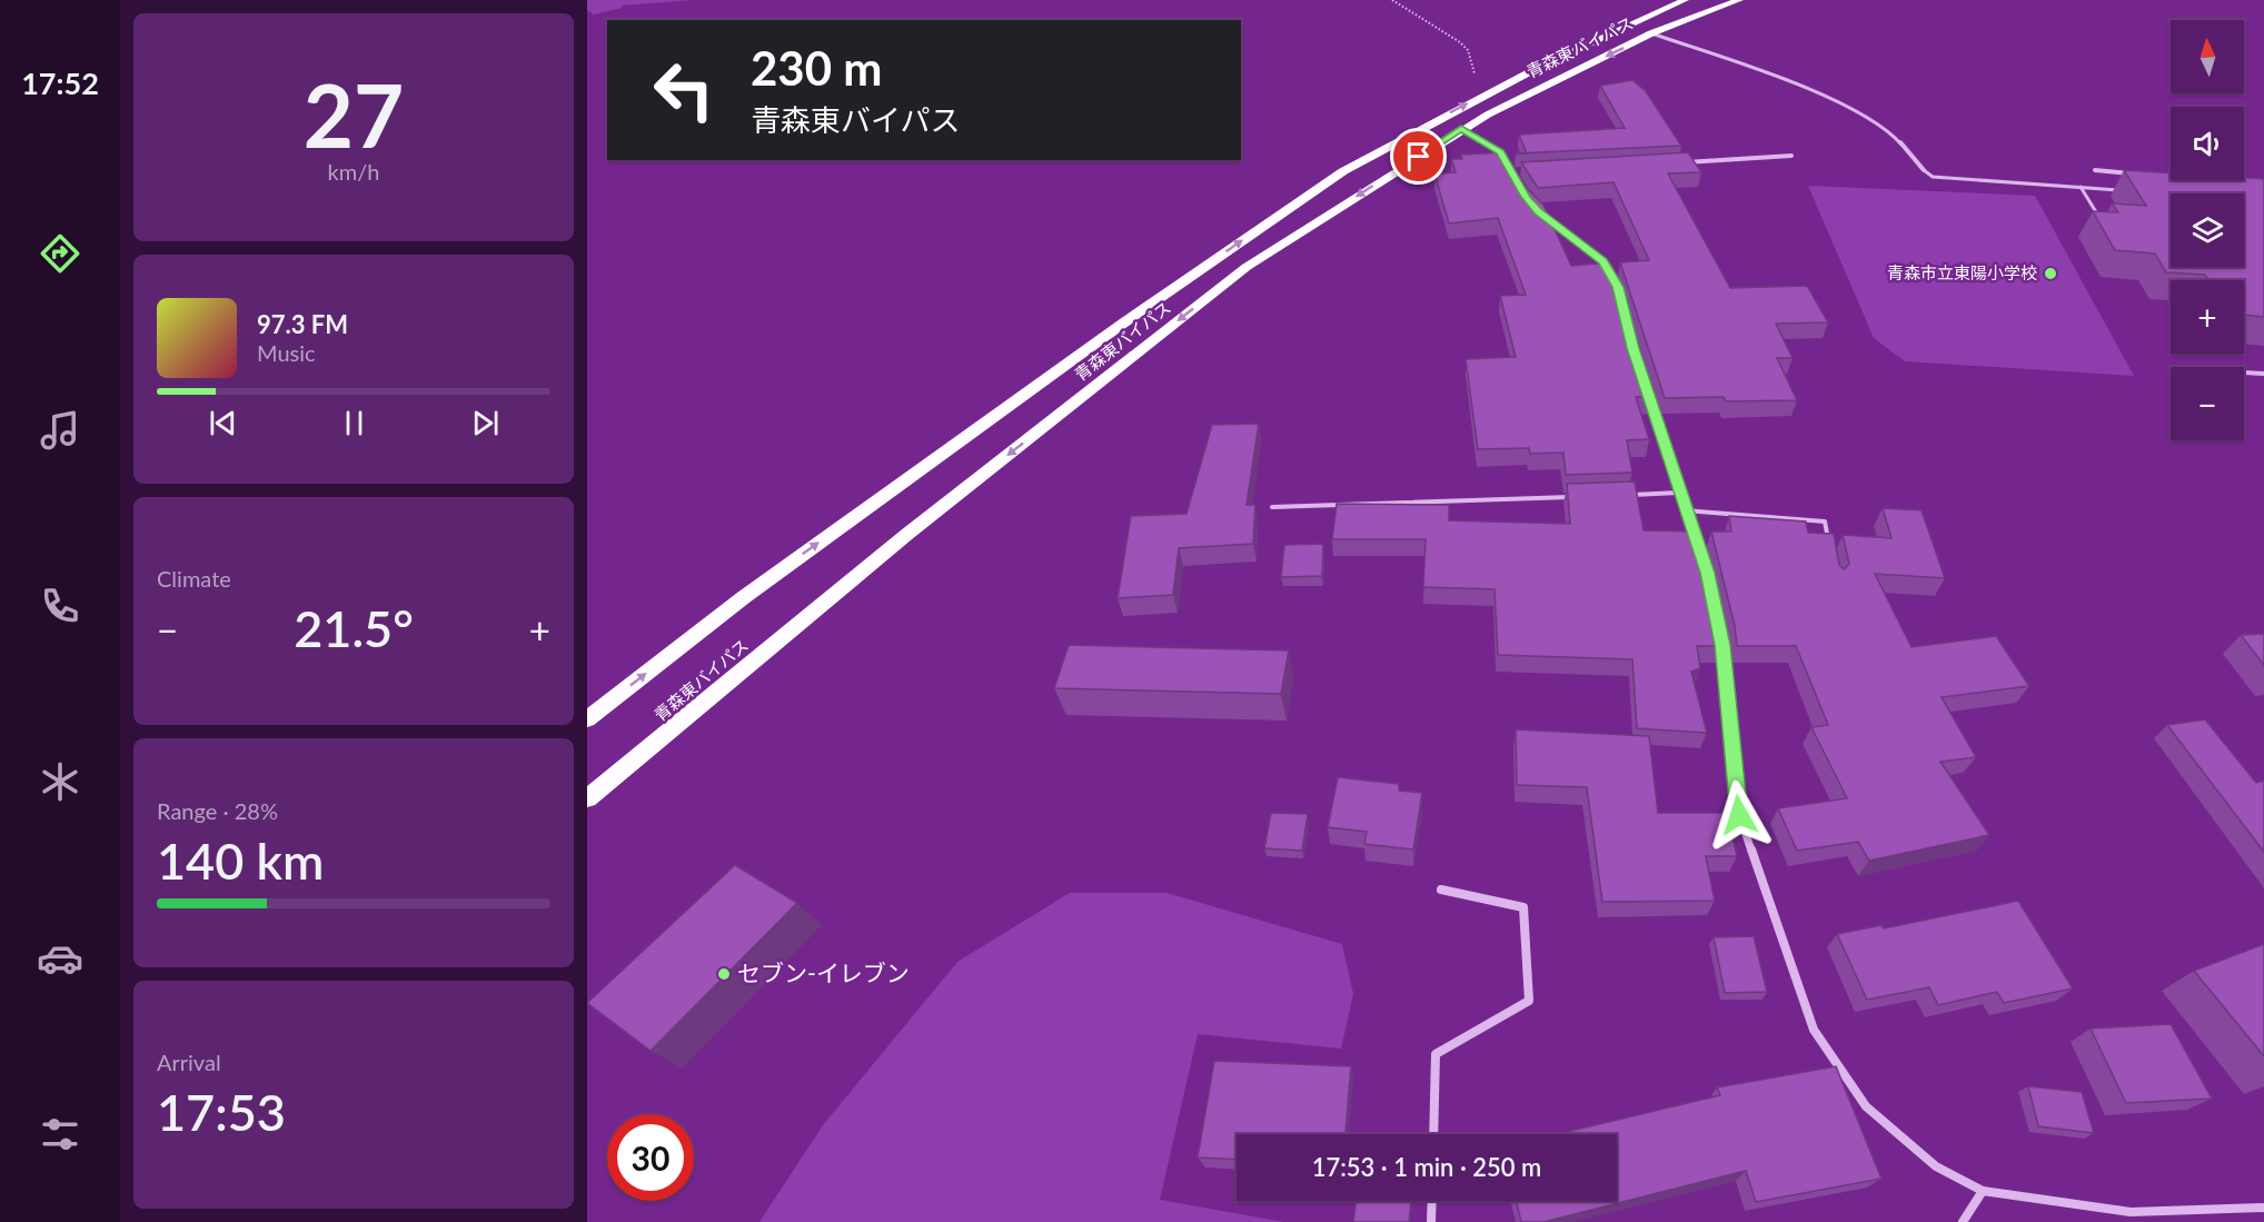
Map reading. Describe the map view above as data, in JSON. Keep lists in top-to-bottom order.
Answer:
{
  "streets": {
    "highway": ["青森東バイパス"]
  },
  "places": ["青森市立東陽小学校", "セブン-イレブン"],
  "north": "top",
  "page": {
    "tabs": "17:52",
    "tile": [
      ["27", "km/h"],
      "Climate",
      ["Range · 28%", "140 km"],
      ["Arrival", "17:53"]
    ],
    "map_buttons": ["+", "−"],
    "turn": ["230 m", "青森東バイパス"],
    "song": ["97.3 FM", "Music"],
    "heat": ["−", "21.5°", "+"],
    "limit": "30",
    "trip": "17:53 · 1 min · 250 m"
  }
}
